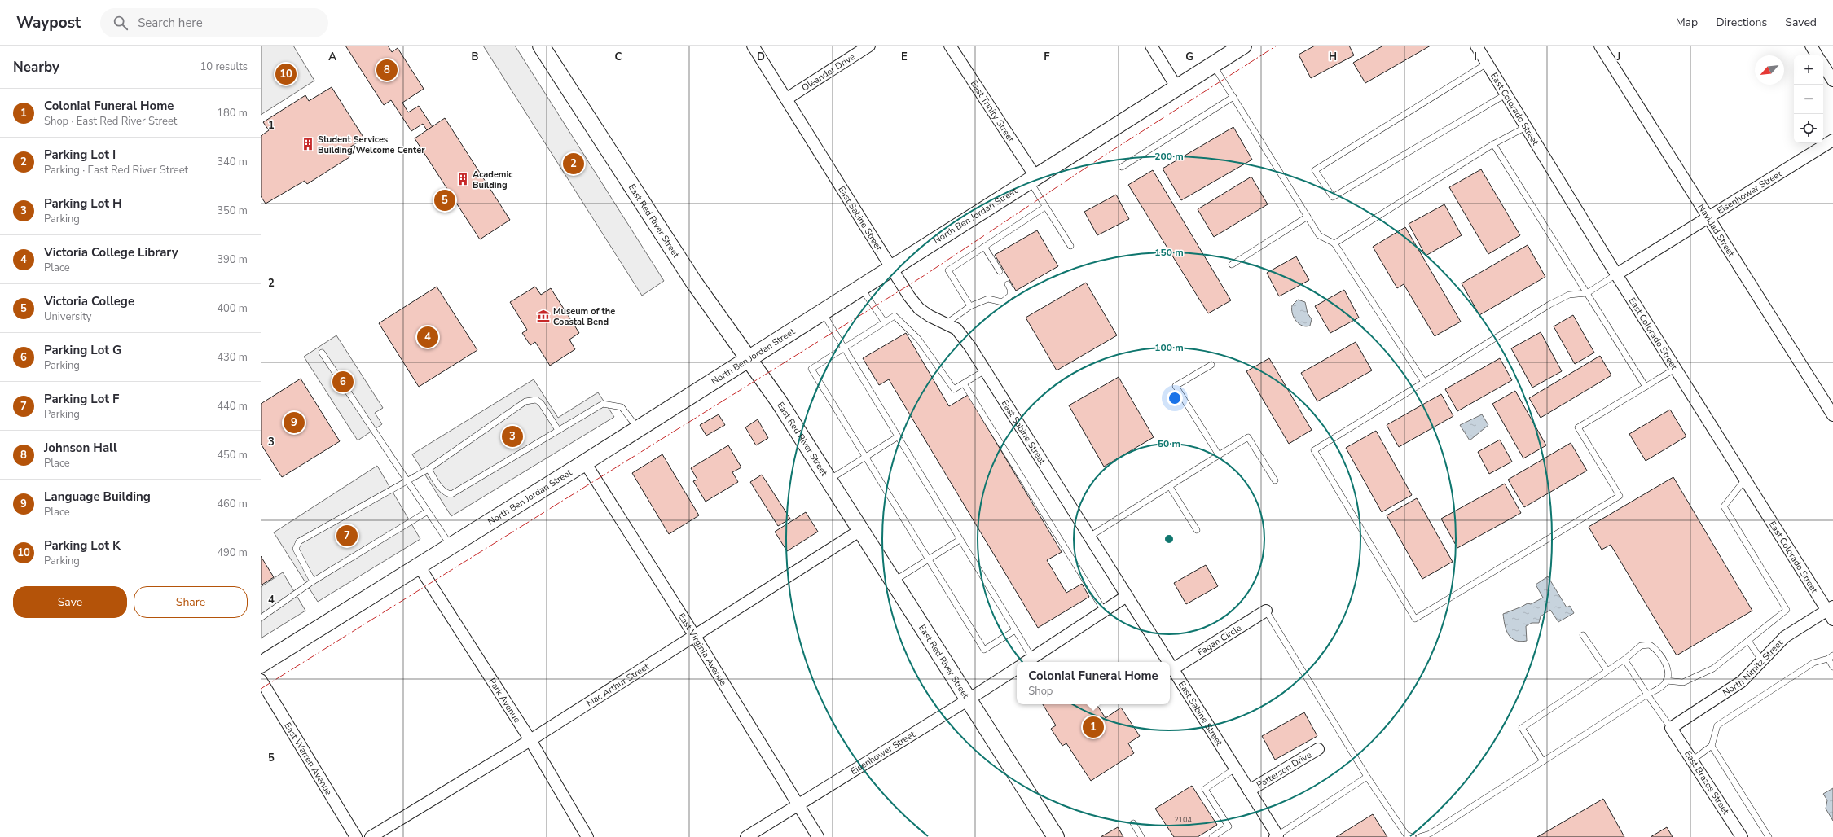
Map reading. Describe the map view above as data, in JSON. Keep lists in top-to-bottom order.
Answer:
{
  "streets": {
    "street": [
      "Oleander Drive",
      "East Colorado Street",
      "East Trinity Street",
      "Eisenhower Street",
      "North Ben Jordan Street",
      "East Sabine Street",
      "East Red River Street",
      "Navidad Street",
      "Fagan Circle",
      "East Virginia Avenue",
      "North Nimitz Street",
      "Mac Arthur Street",
      "Park Avenue",
      "East Warren Avenue",
      "Patterson Drive",
      "East Brazos Street"
    ]
  },
  "crossings": [
    ["Oleander Drive", "East Sabine Street"],
    ["East Colorado Street", "Eisenhower Street"],
    ["East Colorado Street", "North Nimitz Street"],
    ["East Trinity Street", "North Ben Jordan Street"],
    ["Eisenhower Street", "East Red River Street"],
    ["Eisenhower Street", "Navidad Street"],
    ["Eisenhower Street", "East Virginia Avenue"],
    ["North Ben Jordan Street", "East Sabine Street"],
    ["North Ben Jordan Street", "East Red River Street"],
    ["North Ben Jordan Street", "East Virginia Avenue"],
    ["North Ben Jordan Street", "Park Avenue"],
    ["East Sabine Street", "Fagan Circle"],
    ["East Sabine Street", "Patterson Drive"],
    ["East Red River Street", "Mac Arthur Street"],
    ["East Virginia Avenue", "Mac Arthur Street"],
    ["North Nimitz Street", "East Brazos Street"],
    ["Mac Arthur Street", "Park Avenue"]
  ],
  "places": {
    "building": ["Student Services Building/Welcome Center", "Academic Building"],
    "museum": ["Museum of the Coastal Bend"]
  },
  "house_numbers": ["2104"],
  "north": "bottom left",
  "page": {
    "header": "Waypost",
    "search": "Search here",
    "nav": ["Map", "Directions", "Saved"],
    "heading": ["Nearby", "10 results"],
    "map_buttons": ["+", "−"],
    "pins": [
      "8",
      "10",
      "2",
      "5",
      "4",
      "6",
      "9",
      "3",
      "7",
      "1"
    ],
    "list": [
      {
        "mark": "1",
        "name": "Colonial Funeral Home",
        "note": "Shop · East Red River Street",
        "value": "180 m"
      },
      {
        "mark": "2",
        "name": "Parking Lot I",
        "note": "Parking · East Red River Street",
        "value": "340 m"
      },
      {
        "mark": "3",
        "name": "Parking Lot H",
        "note": "Parking",
        "value": "350 m"
      },
      {
        "mark": "4",
        "name": "Victoria College Library",
        "note": "Place",
        "value": "390 m"
      },
      {
        "mark": "5",
        "name": "Victoria College",
        "note": "University",
        "value": "400 m"
      },
      {
        "mark": "6",
        "name": "Parking Lot G",
        "note": "Parking",
        "value": "430 m"
      },
      {
        "mark": "7",
        "name": "Parking Lot F",
        "note": "Parking",
        "value": "440 m"
      },
      {
        "mark": "8",
        "name": "Johnson Hall",
        "note": "Place",
        "value": "450 m"
      },
      {
        "mark": "9",
        "name": "Language Building",
        "note": "Place",
        "value": "460 m"
      },
      {
        "mark": "10",
        "name": "Parking Lot K",
        "note": "Parking",
        "value": "490 m"
      }
    ],
    "buttons": ["Save", "Share"],
    "popup": ["Colonial Funeral Home", "Shop"]
  },
  "grid": {
    "columns": [
      "A",
      "B",
      "C",
      "D",
      "E",
      "F",
      "G",
      "H",
      "I",
      "J"
    ],
    "rows": [
      "1",
      "2",
      "3",
      "4",
      "5"
    ]
  },
  "rings": [
    "200 m",
    "150 m",
    "100 m",
    "50 m"
  ]
}
